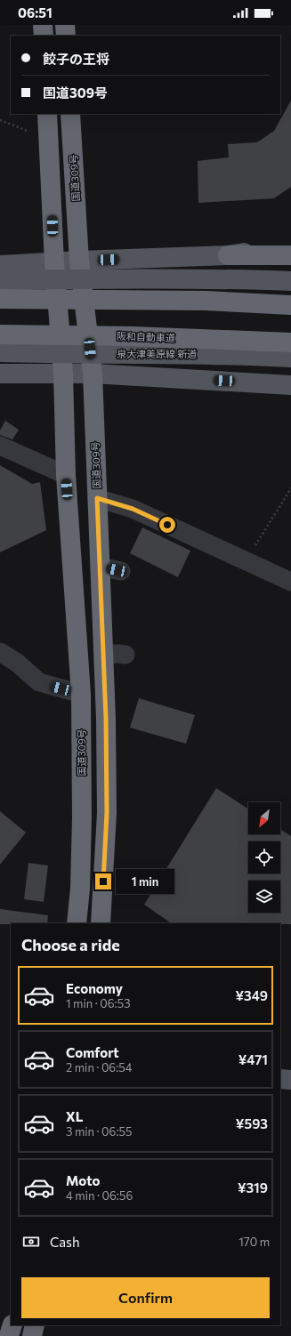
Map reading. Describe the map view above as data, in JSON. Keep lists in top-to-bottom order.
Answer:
{
  "streets": {
    "highway": ["国道309号", "阪和自動車道"],
    "main road": ["泉大津美原線 新道"]
  },
  "north": "bottom left",
  "page": {
    "status": "06:51",
    "banner": ["餃子の王将", "国道309号"],
    "bubble": "1 min",
    "heading": "Choose a ride",
    "list": [
      {
        "name": "Economy",
        "note": "1 min · 06:53",
        "value": "¥349"
      },
      {
        "name": "Comfort",
        "note": "2 min · 06:54",
        "value": "¥471"
      },
      {
        "name": "XL",
        "note": "3 min · 06:55",
        "value": "¥593"
      },
      {
        "name": "Moto",
        "note": "4 min · 06:56",
        "value": "¥319"
      }
    ],
    "pay": ["Cash", "170 m"],
    "buttons": "Confirm"
  }
}
